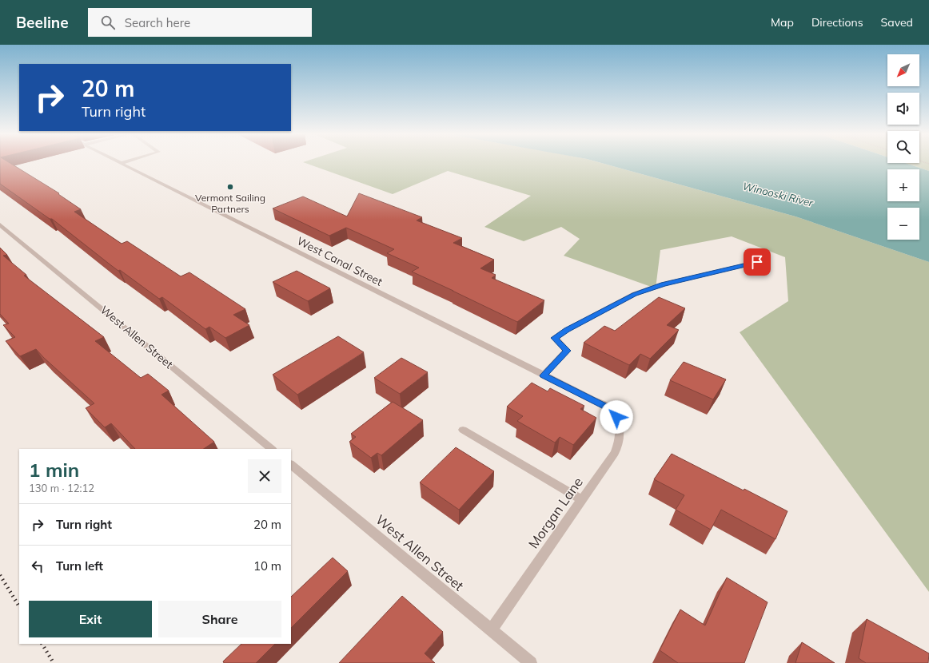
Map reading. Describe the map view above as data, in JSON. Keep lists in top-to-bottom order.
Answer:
{
  "streets": {
    "street": ["West Canal Street", "West Allen Street", "Morgan Lane"]
  },
  "crossings": [
    ["West Canal Street", "Morgan Lane"],
    ["West Allen Street", "Morgan Lane"]
  ],
  "water": ["Winooski River"],
  "places": ["Vermont Sailing Partners"],
  "north": "bottom left",
  "page": {
    "header": "Beeline",
    "search": "Search here",
    "nav": ["Map", "Directions", "Saved"],
    "map_buttons": ["+", "−"],
    "turn": ["20 m", "Turn right"],
    "heading": ["1 min", "130 m · 12:12"],
    "list": [
      {
        "name": "Turn right",
        "value": "20 m"
      },
      {
        "name": "Turn left",
        "value": "10 m"
      }
    ],
    "buttons": ["Exit", "Share"]
  }
}
